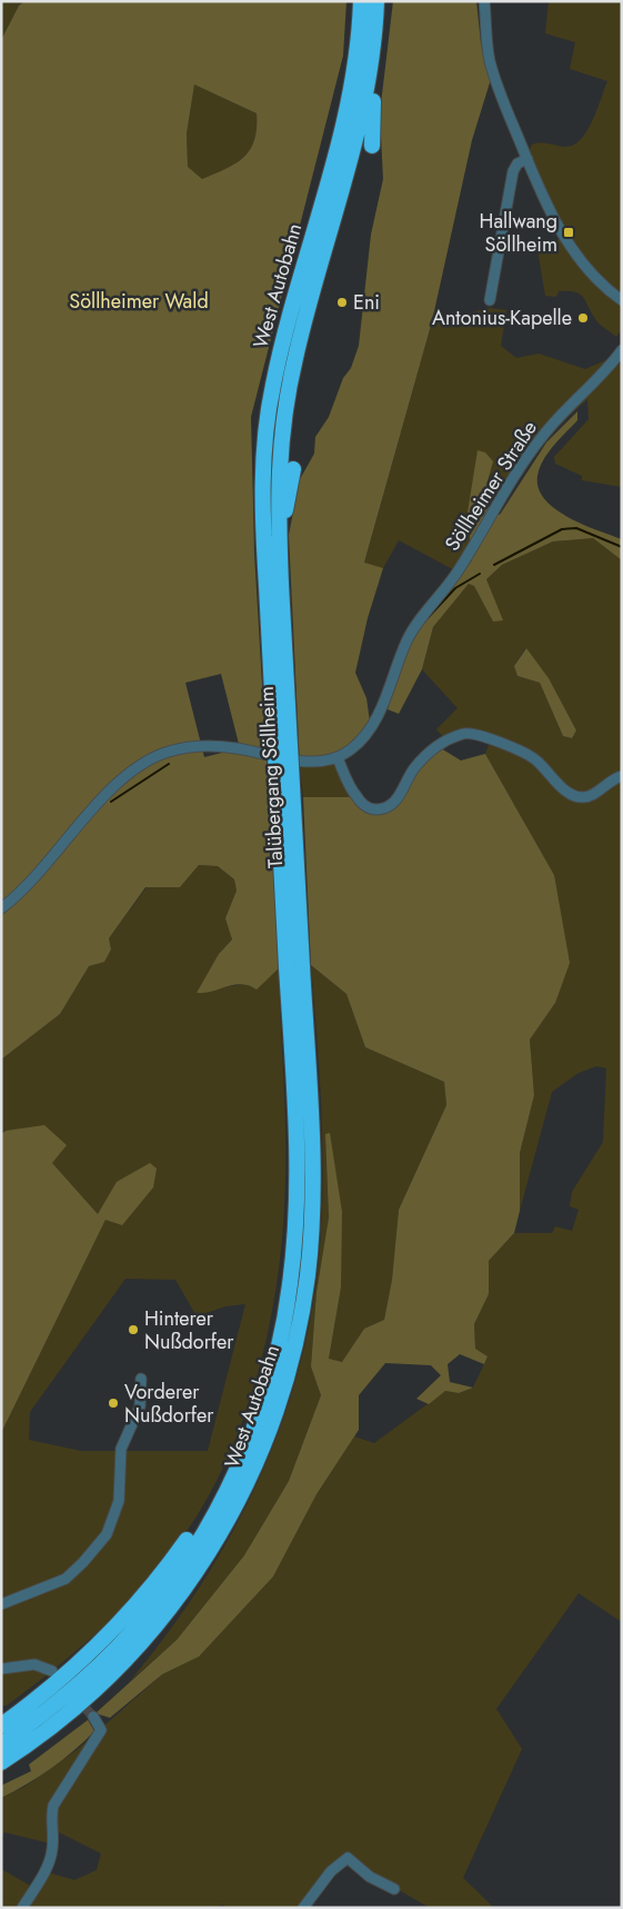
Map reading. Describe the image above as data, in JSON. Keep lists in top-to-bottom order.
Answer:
{
  "streets": {
    "highway": ["West Autobahn", "Talübergang Söllheim"],
    "street": ["Söllheimer Straße"]
  },
  "crossings": [
    ["West Autobahn", "Talübergang Söllheim"]
  ],
  "parks": ["Söllheimer Wald"],
  "places": {
    "transit": ["Hallwang Söllheim"],
    "other": [
      "Eni",
      "Antonius-Kapelle",
      "Hinterer Nußdorfer",
      "Vorderer Nußdorfer"
    ]
  }
}
